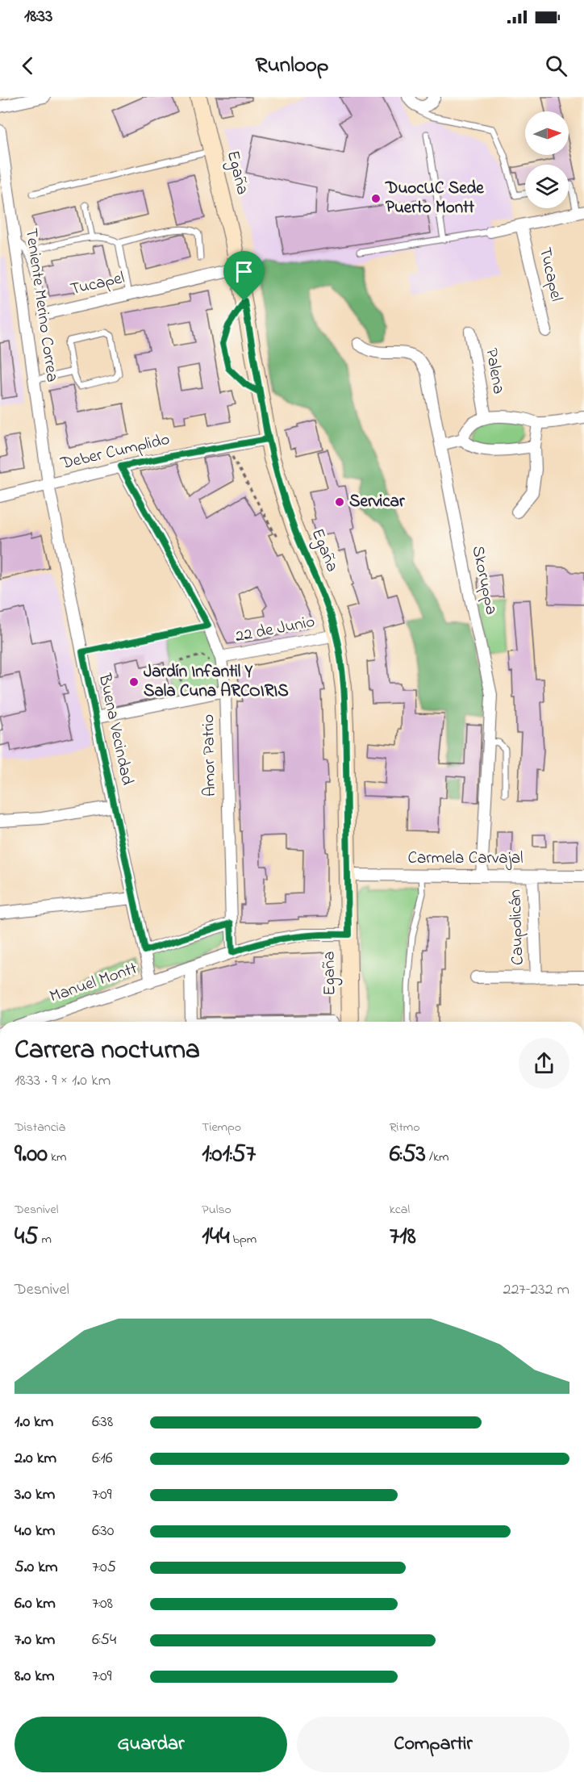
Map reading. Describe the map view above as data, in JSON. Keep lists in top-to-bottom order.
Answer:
{
  "streets": {
    "main road": ["Egaña"],
    "street": [
      "Tucapel",
      "Teniente Merino Correa",
      "Palena",
      "Deber Cumplido",
      "Skoruppa",
      "22 de Junio",
      "Buena Vecindad",
      "Amor Patrio",
      "Carmela Carvajal",
      "Caupolicán",
      "Manuel Montt"
    ]
  },
  "crossings": [
    ["Egaña", "Tucapel"],
    ["Egaña", "Deber Cumplido"],
    ["Egaña", "22 de Junio"],
    ["Egaña", "Carmela Carvajal"],
    ["Egaña", "Manuel Montt"],
    ["Tucapel", "Teniente Merino Correa"],
    ["Teniente Merino Correa", "Deber Cumplido"],
    ["Teniente Merino Correa", "Buena Vecindad"],
    ["Deber Cumplido", "Buena Vecindad"],
    ["Deber Cumplido", "Amor Patrio"],
    ["Skoruppa", "Carmela Carvajal"],
    ["22 de Junio", "Amor Patrio"],
    ["Buena Vecindad", "Manuel Montt"],
    ["Amor Patrio", "Manuel Montt"],
    ["Carmela Carvajal", "Caupolicán"]
  ],
  "places": ["DuocUC Sede Puerto Montt", "Servicar", "Jardín Infantil Y Sala Cuna ARCOIRIS"],
  "north": "right",
  "page": {
    "status": "18:33",
    "header": "Runloop",
    "heading": ["Carrera nocturna", "18:33 · 9 × 1.0 km"],
    "stats": [
      ["Distancia", "9.00 km"],
      ["Tiempo", "1:01:57"],
      ["Ritmo", "6:53 /km"],
      ["Desnivel", "45 m"],
      ["Pulso", "144 bpm"],
      ["kcal", "718"]
    ],
    "chart": ["Desnivel", "227–232 m"],
    "list": [
      {
        "name": "1.0 km",
        "note": "6:38"
      },
      {
        "name": "2.0 km",
        "note": "6:16"
      },
      {
        "name": "3.0 km",
        "note": "7:09"
      },
      {
        "name": "4.0 km",
        "note": "6:30"
      },
      {
        "name": "5.0 km",
        "note": "7:05"
      },
      {
        "name": "6.0 km",
        "note": "7:08"
      },
      {
        "name": "7.0 km",
        "note": "6:54"
      },
      {
        "name": "8.0 km",
        "note": "7:09"
      }
    ],
    "buttons": ["Guardar", "Compartir"]
  }
}
